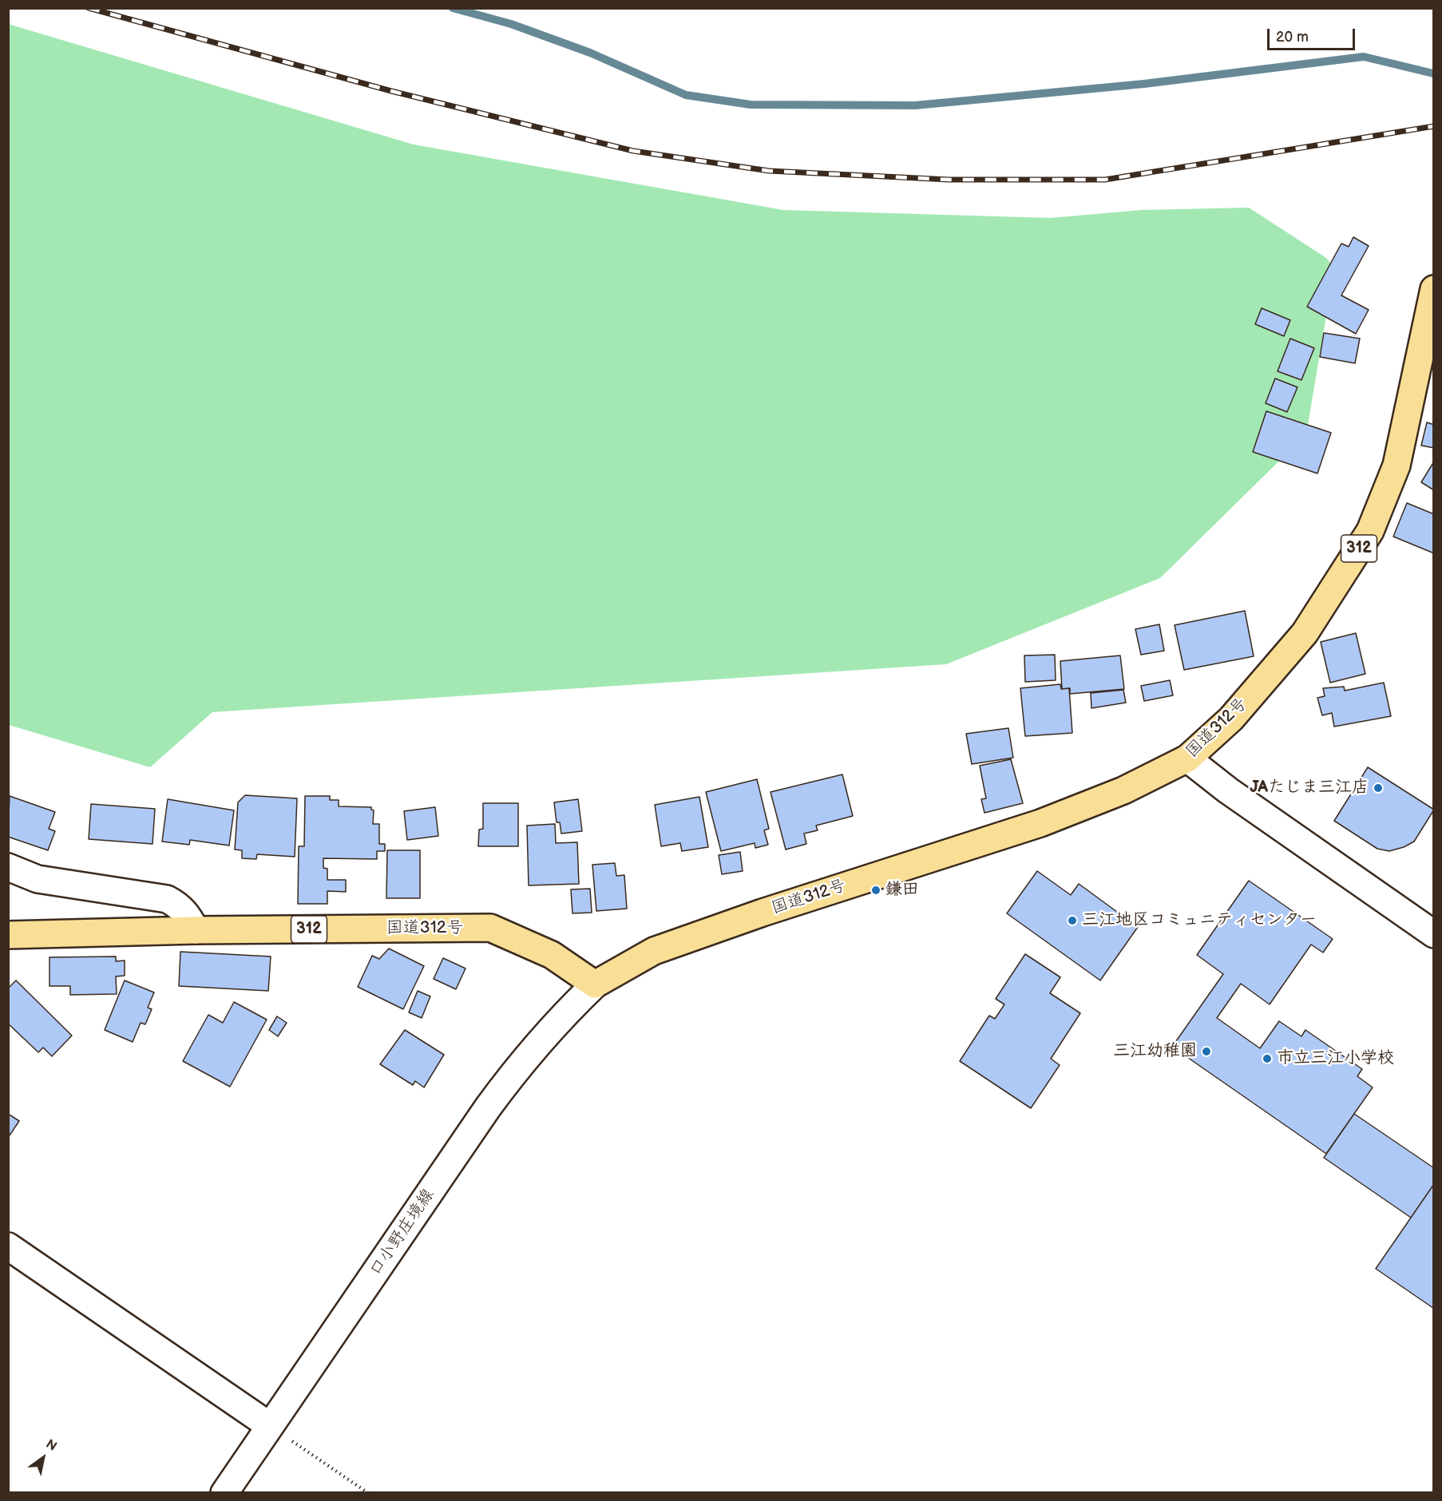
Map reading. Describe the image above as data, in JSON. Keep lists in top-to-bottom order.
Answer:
{
  "streets": {
    "highway": ["312", "国道312号"],
    "main road": ["口小野庄境線"]
  },
  "crossings": [
    ["国道312号", "口小野庄境線"]
  ],
  "places": [
    "JAたじま三江店",
    "鎌田",
    "三江地区コミュニティセンター",
    "三江幼稚園",
    "市立三江小学校"
  ],
  "scale_bar": "20 m",
  "north": "top right"
}
